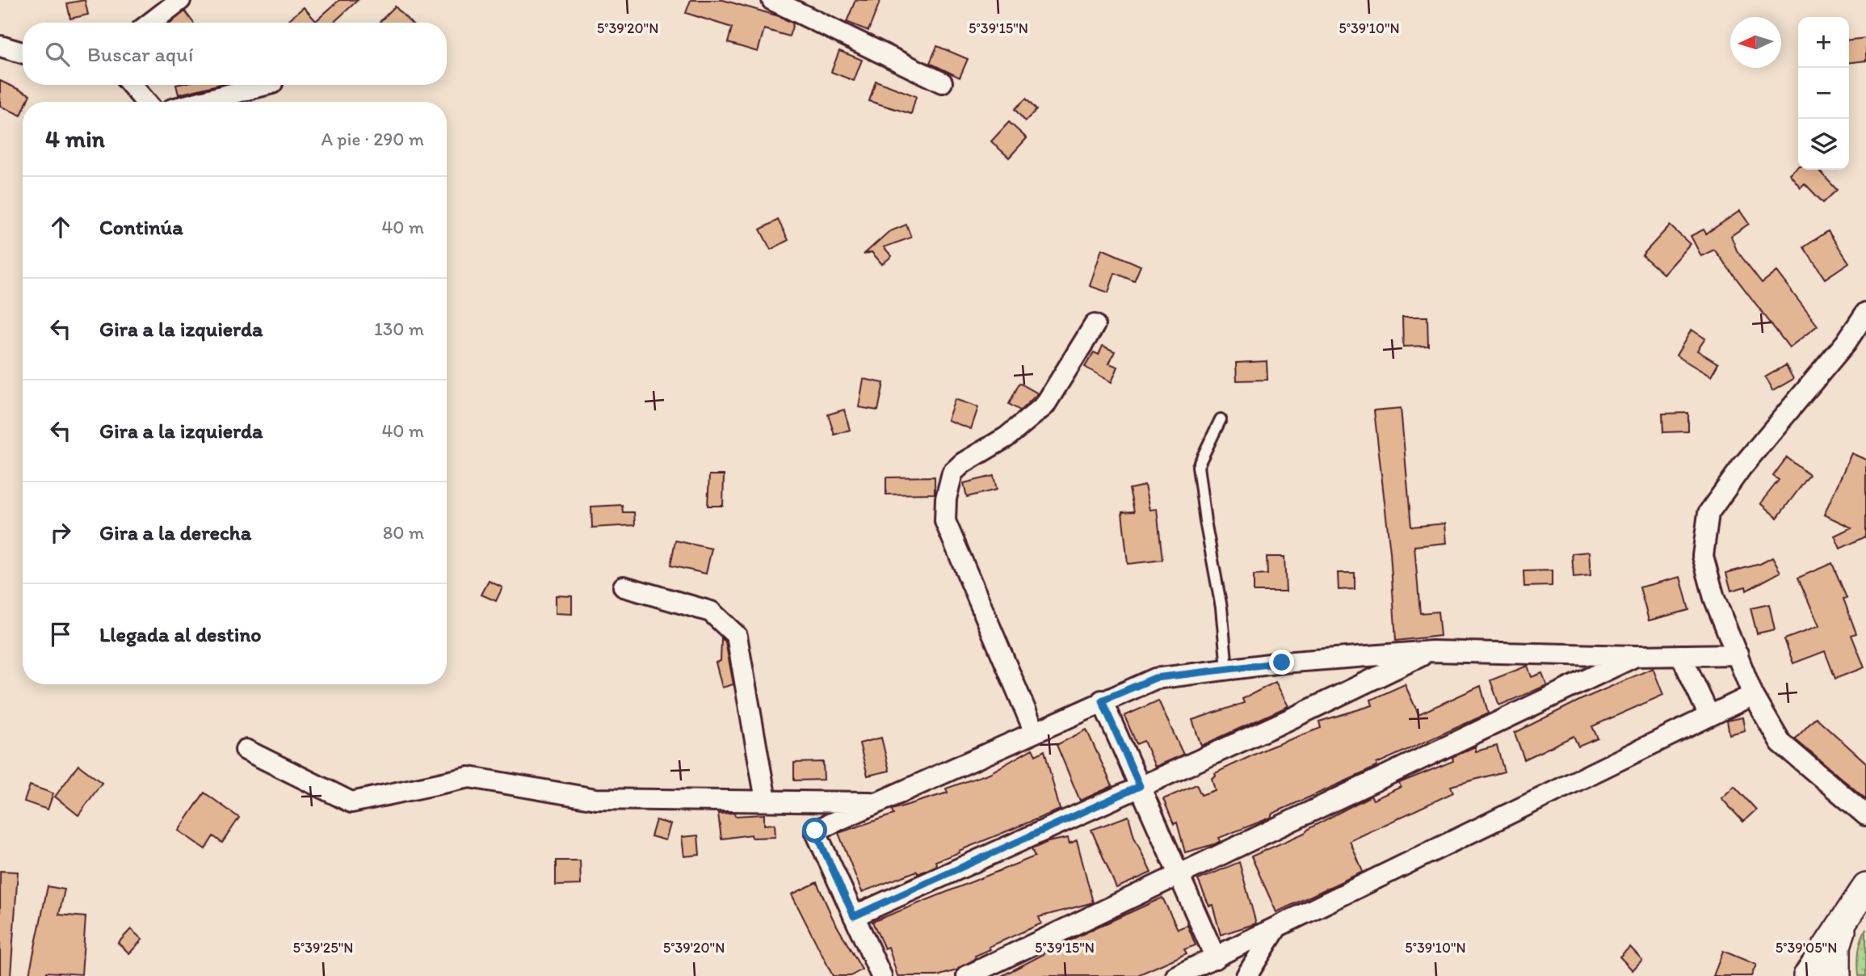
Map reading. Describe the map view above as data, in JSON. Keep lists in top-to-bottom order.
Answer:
{
  "north": "left",
  "page": {
    "map_buttons": ["+", "−"],
    "search": "Buscar aquí",
    "heading": ["4 min", "A pie · 290 m"],
    "list": [
      ["Continúa", "40 m"],
      ["Gira a la izquierda", "130 m"],
      ["Gira a la izquierda", "40 m"],
      ["Gira a la derecha", "80 m"],
      "Llegada al destino"
    ]
  },
  "coordinates": [
    "5°39'20\"N",
    "5°39'15\"N",
    "5°39'10\"N",
    "5°39'25\"N",
    "5°39'05\"N"
  ]
}
